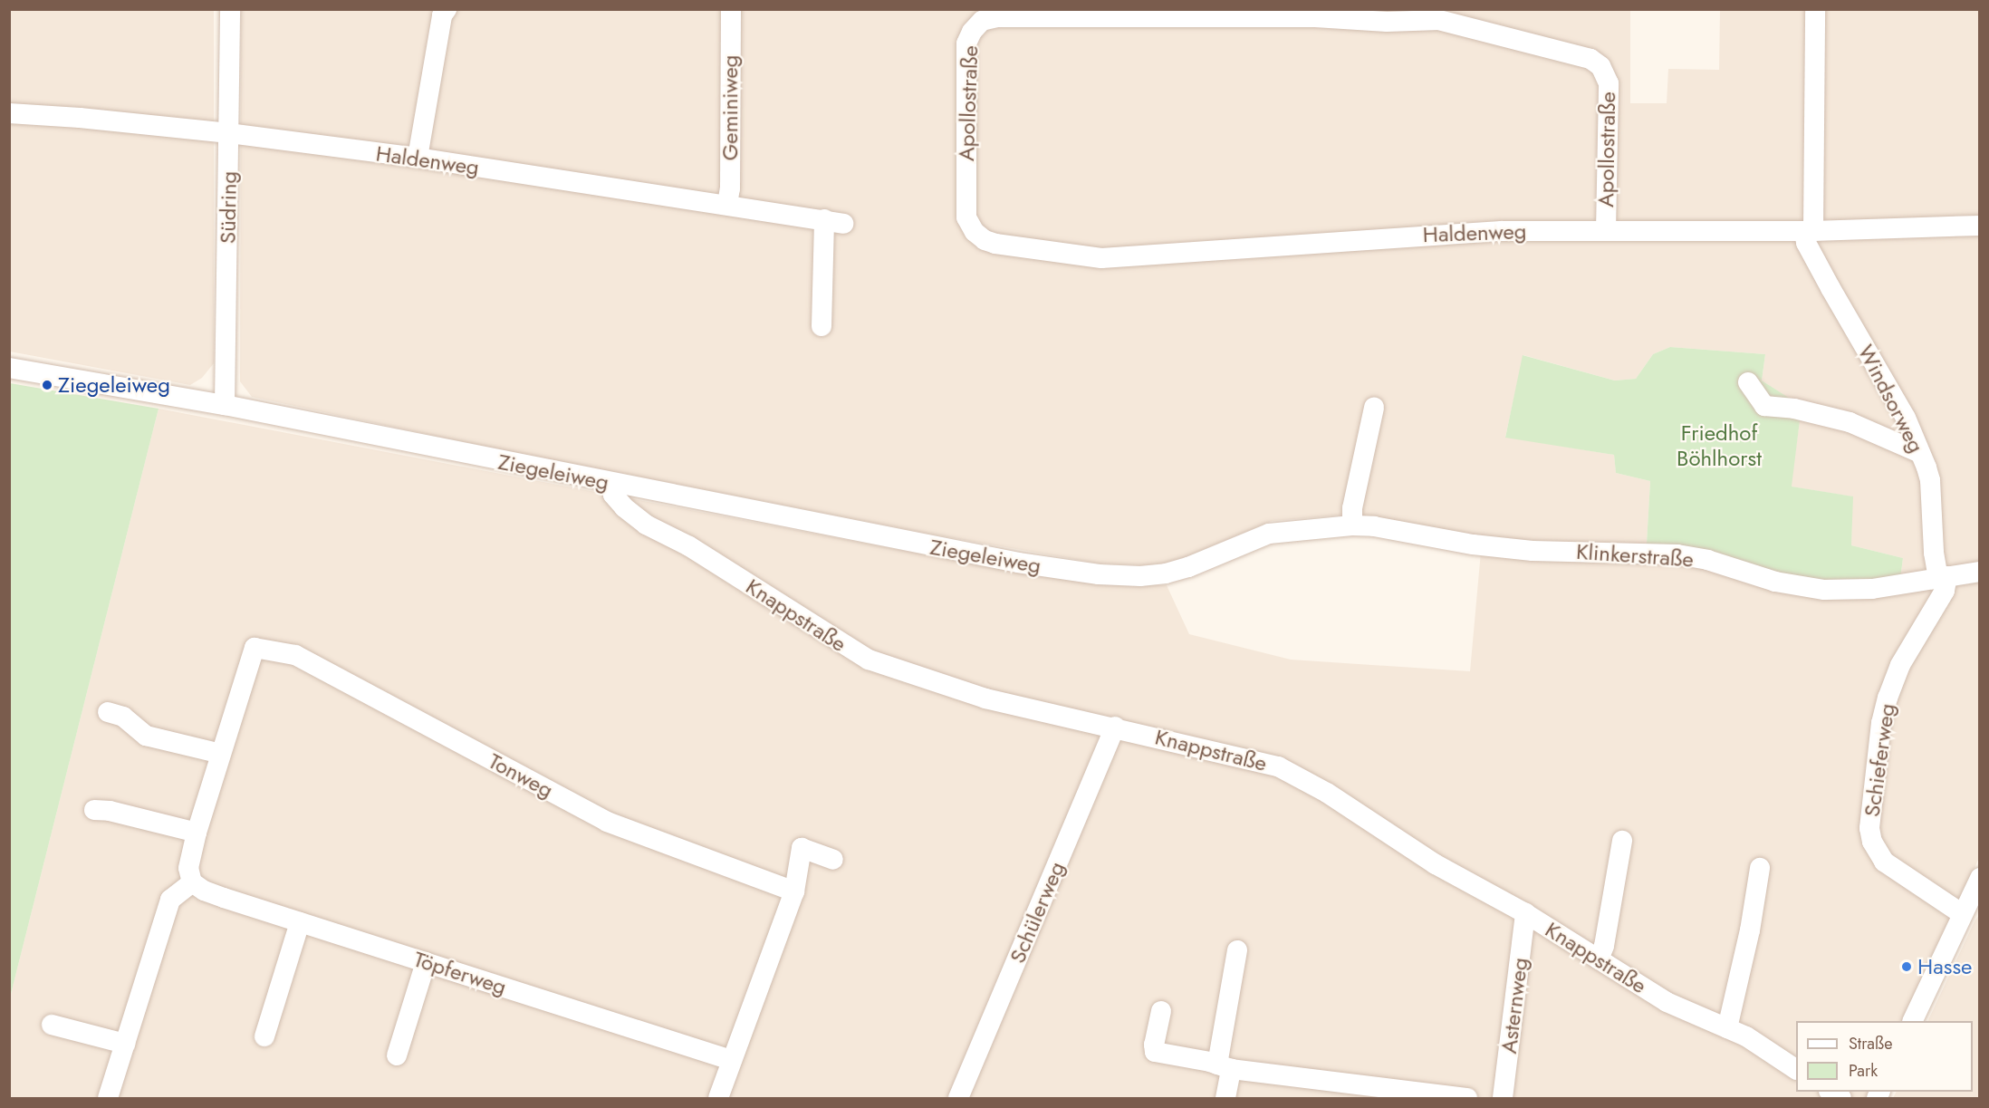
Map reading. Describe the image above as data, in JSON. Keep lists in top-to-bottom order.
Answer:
{
  "streets": {
    "street": [
      "Apollostraße",
      "Geminiweg",
      "Haldenweg",
      "Südring",
      "Windsorweg",
      "Ziegeleiweg",
      "Klinkerstraße",
      "Knappstraße",
      "Schieferweg",
      "Tonweg",
      "Schülerweg",
      "Töpferweg",
      "Asternweg"
    ]
  },
  "crossings": [
    ["Apollostraße", "Haldenweg"],
    ["Geminiweg", "Haldenweg"],
    ["Haldenweg", "Südring"],
    ["Haldenweg", "Windsorweg"],
    ["Südring", "Ziegeleiweg"],
    ["Windsorweg", "Klinkerstraße"],
    ["Windsorweg", "Schieferweg"],
    ["Ziegeleiweg", "Klinkerstraße"],
    ["Ziegeleiweg", "Knappstraße"],
    ["Klinkerstraße", "Schieferweg"],
    ["Knappstraße", "Schülerweg"],
    ["Knappstraße", "Asternweg"]
  ],
  "parks": ["Friedhof Böhlhorst"],
  "places": ["Ziegeleiweg", "Hasse"],
  "legend": ["Straße", "Park"]
}
